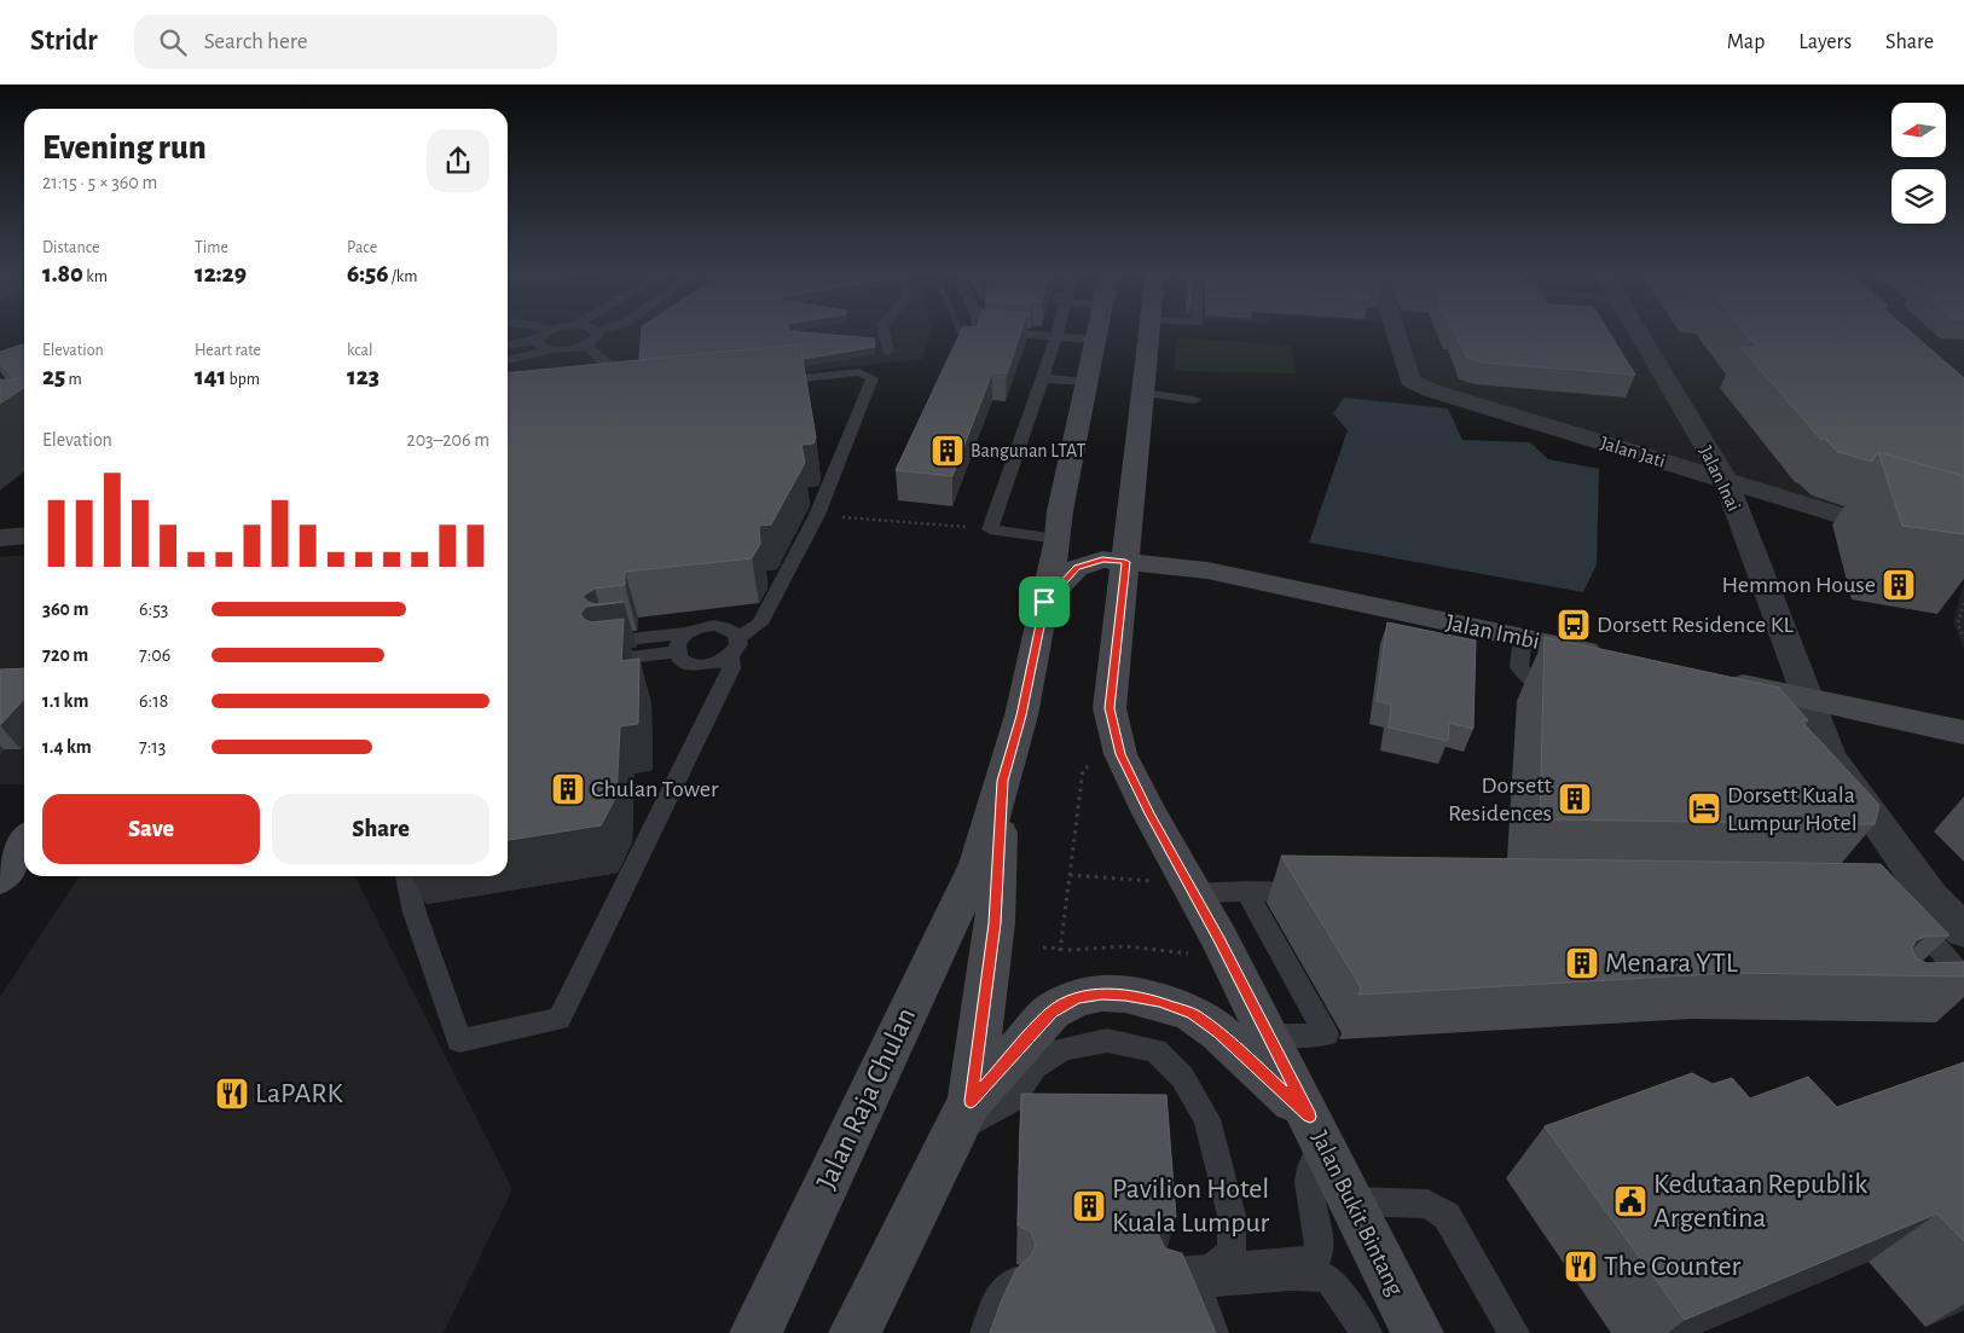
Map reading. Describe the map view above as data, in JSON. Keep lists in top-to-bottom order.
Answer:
{
  "streets": {
    "main road": ["Jalan Imbi", "Jalan Raja Chulan", "Jalan Bukit Bintang"],
    "street": ["Jalan Jati", "Jalan Inai"]
  },
  "crossings": [
    ["Jalan Jati", "Jalan Inai"],
    ["Jalan Imbi", "Jalan Bukit Bintang"]
  ],
  "places": {
    "building": [
      "Bangunan LTAT",
      "Hemmon House",
      "Chulan Tower",
      "Dorsett Residences",
      "Menara YTL",
      "Pavilion Hotel Kuala Lumpur"
    ],
    "bus stop": ["Dorsett Residence KL"],
    "hotel": ["Dorsett Kuala Lumpur Hotel"],
    "restaurant": ["LaPARK", "The Counter"],
    "public building": ["Kedutaan Republik Argentina"]
  },
  "north": "left",
  "page": {
    "header": "Stridr",
    "search": "Search here",
    "nav": ["Map", "Layers", "Share"],
    "heading": ["Evening run", "21:15 · 5 × 360 m"],
    "stats": [
      ["Distance", "1.80 km"],
      ["Time", "12:29"],
      ["Pace", "6:56 /km"],
      ["Elevation", "25 m"],
      ["Heart rate", "141 bpm"],
      ["kcal", "123"]
    ],
    "chart": ["Elevation", "203–206 m"],
    "list": [
      {
        "name": "360 m",
        "note": "6:53"
      },
      {
        "name": "720 m",
        "note": "7:06"
      },
      {
        "name": "1.1 km",
        "note": "6:18"
      },
      {
        "name": "1.4 km",
        "note": "7:13"
      }
    ],
    "buttons": ["Save", "Share"]
  }
}
